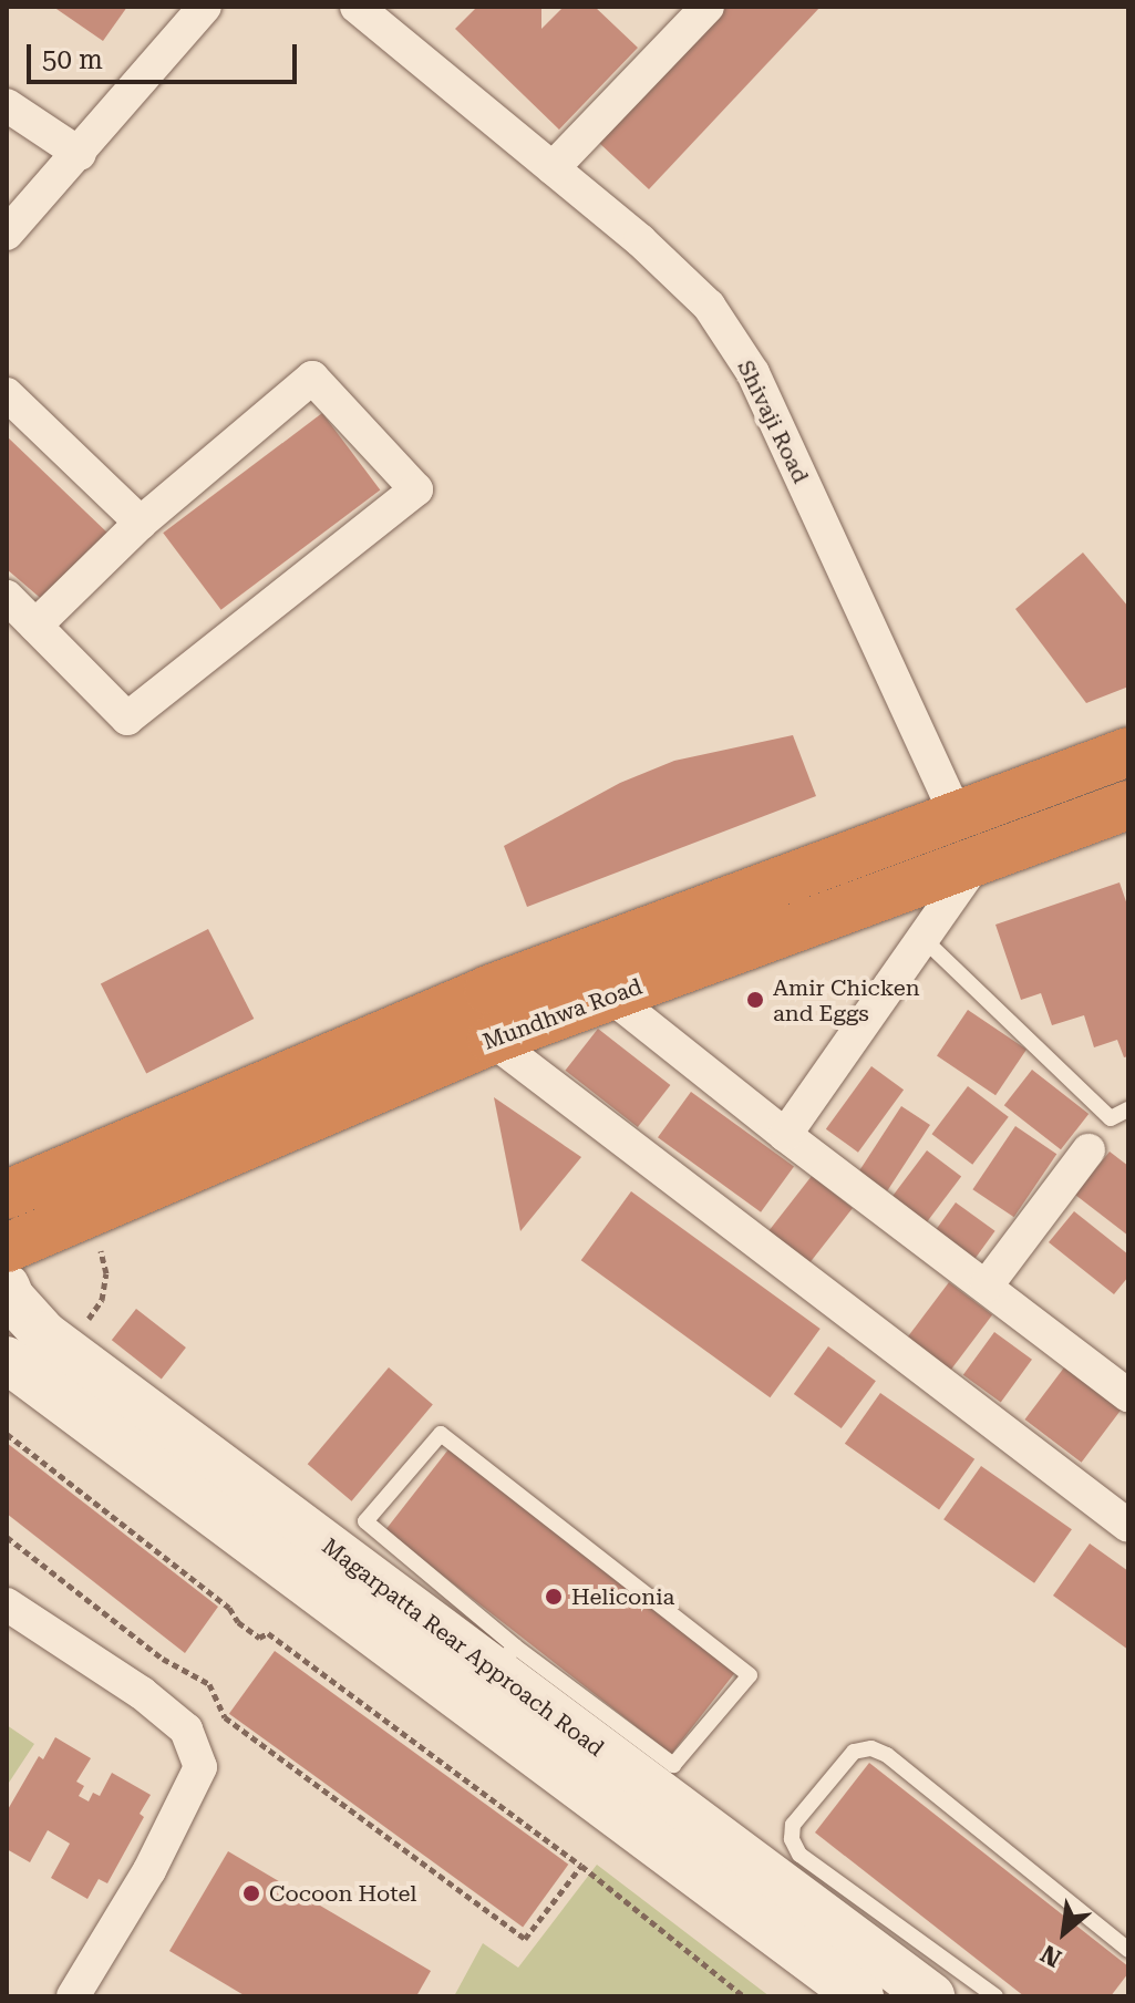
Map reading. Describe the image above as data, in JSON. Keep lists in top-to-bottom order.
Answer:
{
  "streets": {
    "highway": ["Mundhwa Road"],
    "street": ["Shivaji Road", "Magarpatta Rear Approach Road"]
  },
  "places": ["Amir Chicken and Eggs", "Heliconia", "Cocoon Hotel"],
  "scale_bar": "50 m",
  "north": "bottom left"
}
